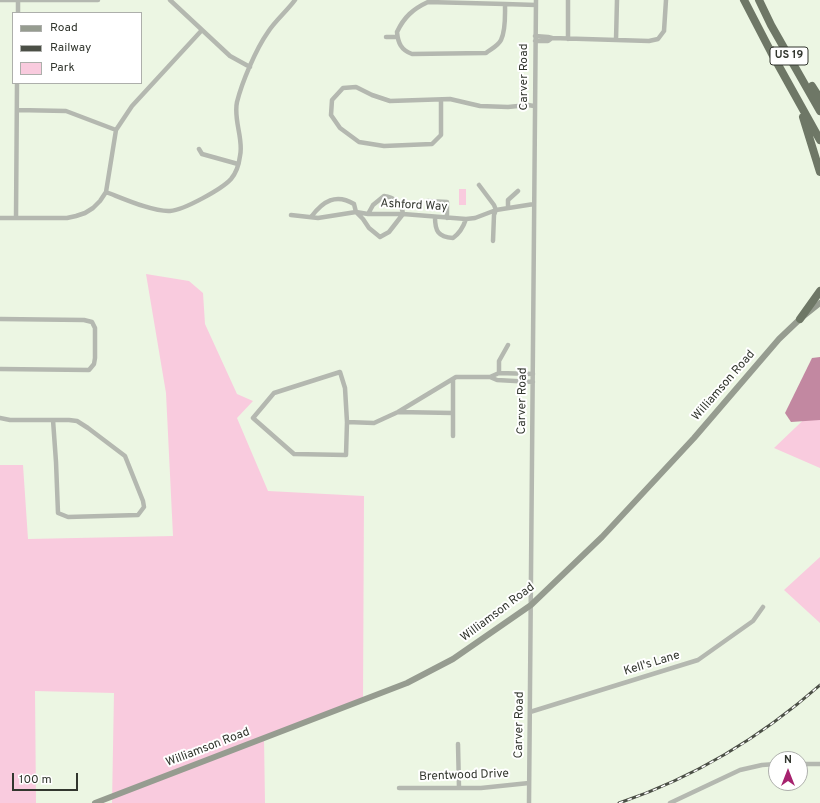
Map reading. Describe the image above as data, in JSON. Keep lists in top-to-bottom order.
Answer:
{
  "streets": {
    "highway": ["US 19"],
    "main road": ["Williamson Road"],
    "street": [
      "Carver Road",
      "Ashford Way",
      "Kell's Lane",
      "Brentwood Drive"
    ]
  },
  "crossings": [
    ["Carver Road", "Ashford Way"],
    ["Carver Road", "Williamson Road"],
    ["Carver Road", "Kell's Lane"],
    ["Carver Road", "Brentwood Drive"]
  ],
  "legend": ["Road", "Railway", "Park"],
  "scale_bar": "100 m",
  "north": "top"
}
